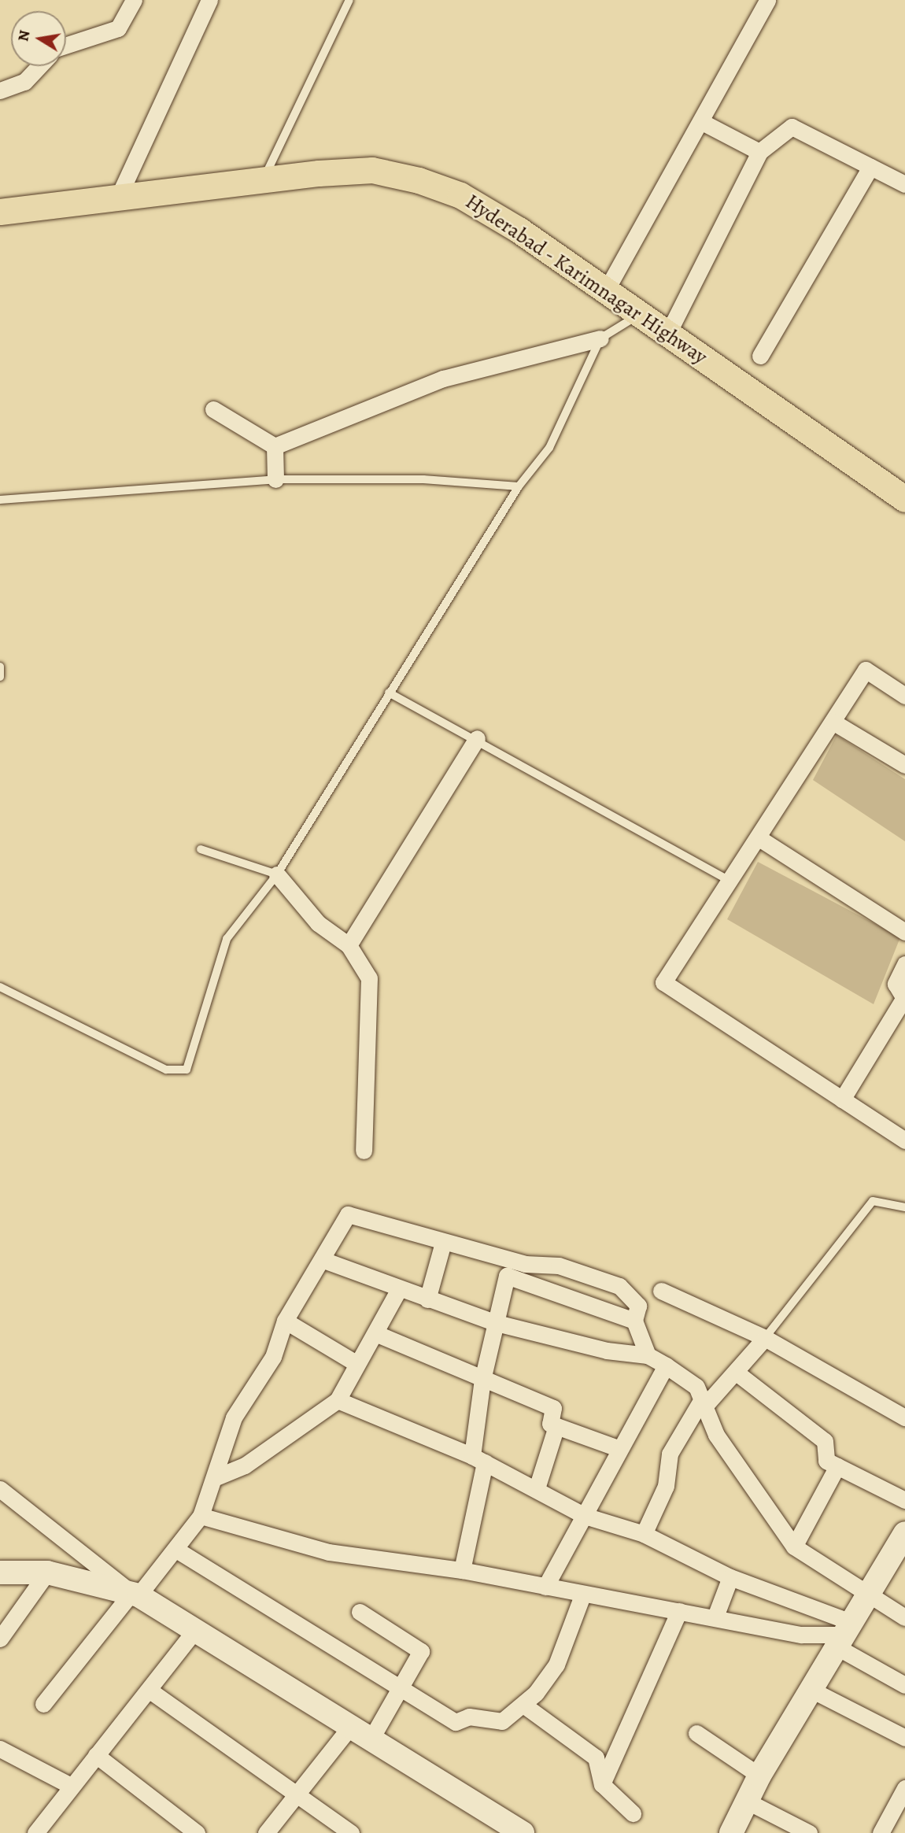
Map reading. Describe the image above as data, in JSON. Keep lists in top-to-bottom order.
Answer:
{
  "streets": {
    "main road": ["Hyderabad - Karimnagar Highway"]
  },
  "north": "left"
}
